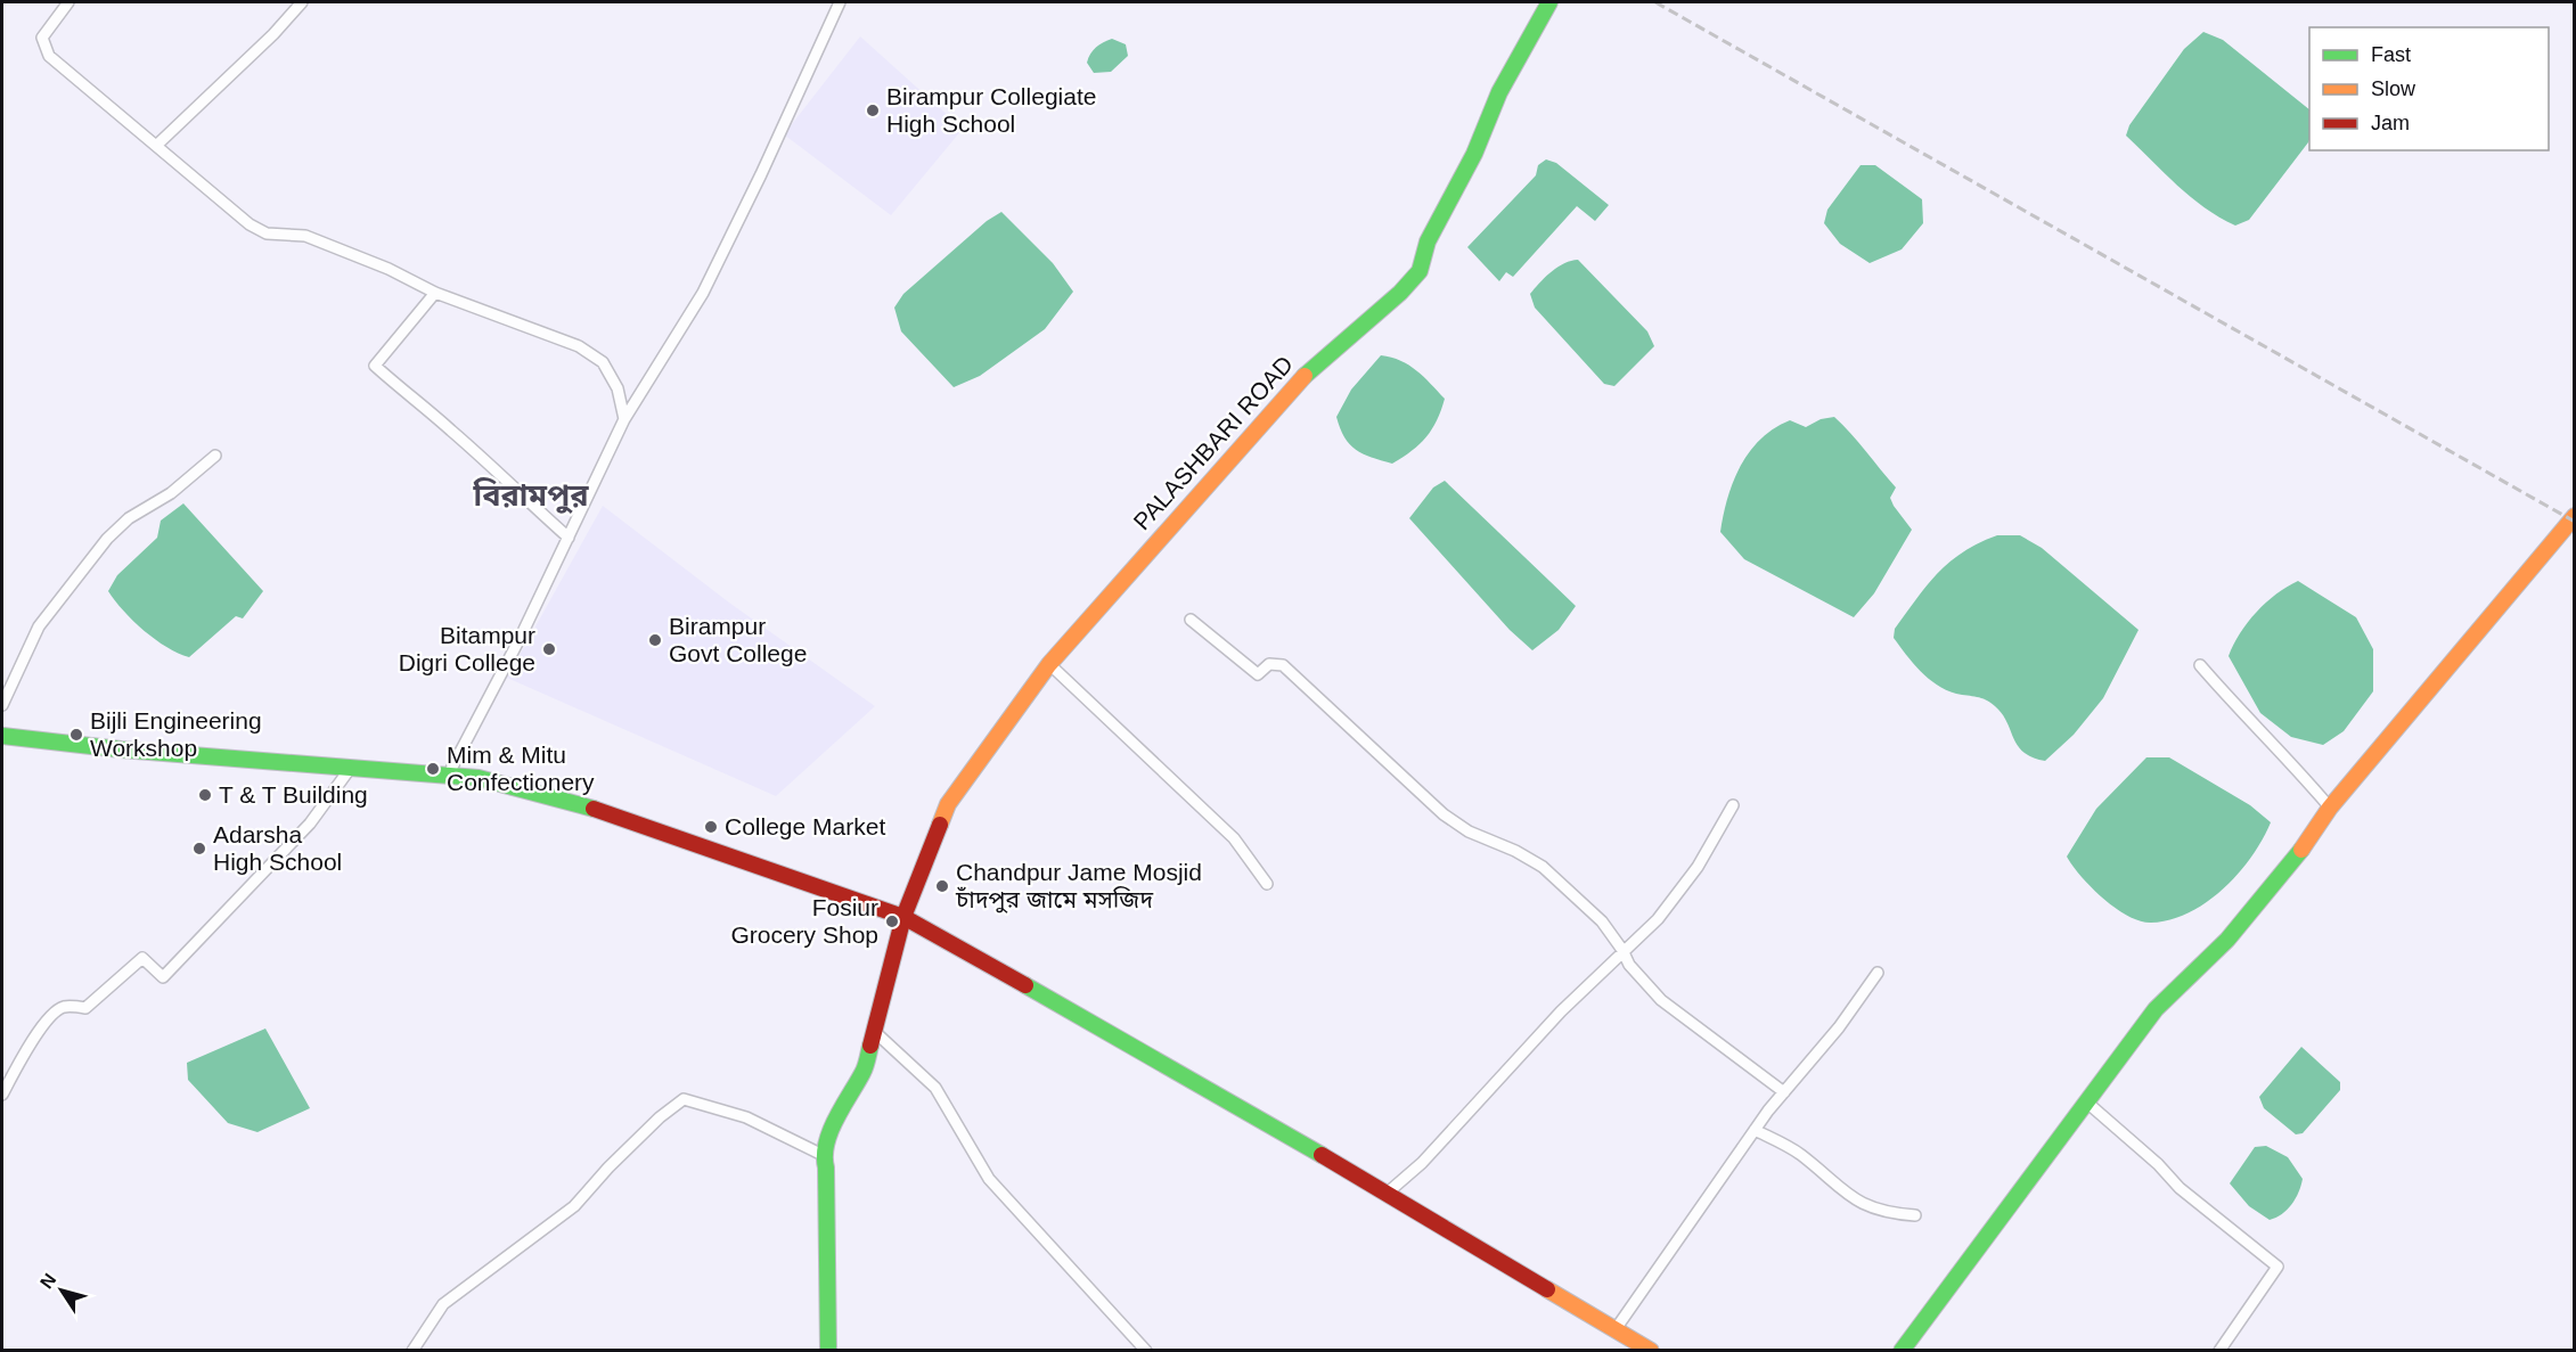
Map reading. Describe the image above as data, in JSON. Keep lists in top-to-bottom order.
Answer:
{
  "streets": {
    "street": ["PALASHBARI ROAD"]
  },
  "districts": ["বিরামপুর"],
  "places": [
    "Birampur Collegiate High School",
    "Birampur Govt College",
    "Bitampur Digri College",
    "Bijli Engineering Workshop",
    "Mim & Mitu Confectionery",
    "T & T Building",
    "College Market",
    "Adarsha High School",
    "Chandpur Jame Mosjid চাঁদপুর জামে মসজিদ",
    "Fosiur Grocery Shop"
  ],
  "legend": ["Fast", "Slow", "Jam"],
  "north": "top left"
}
